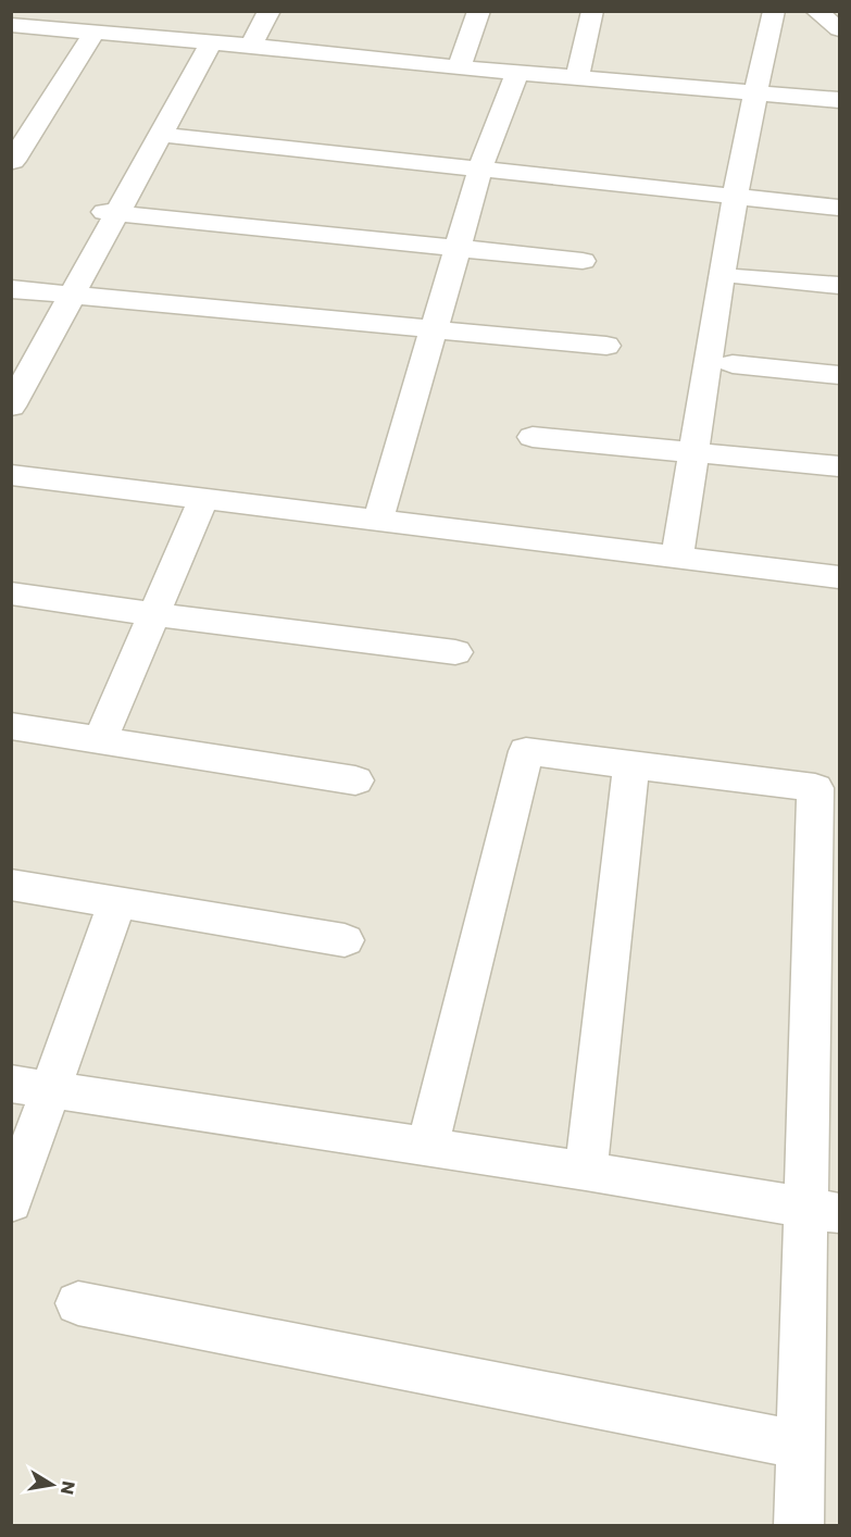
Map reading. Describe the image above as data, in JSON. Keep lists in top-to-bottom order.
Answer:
{
  "north": "right"
}
